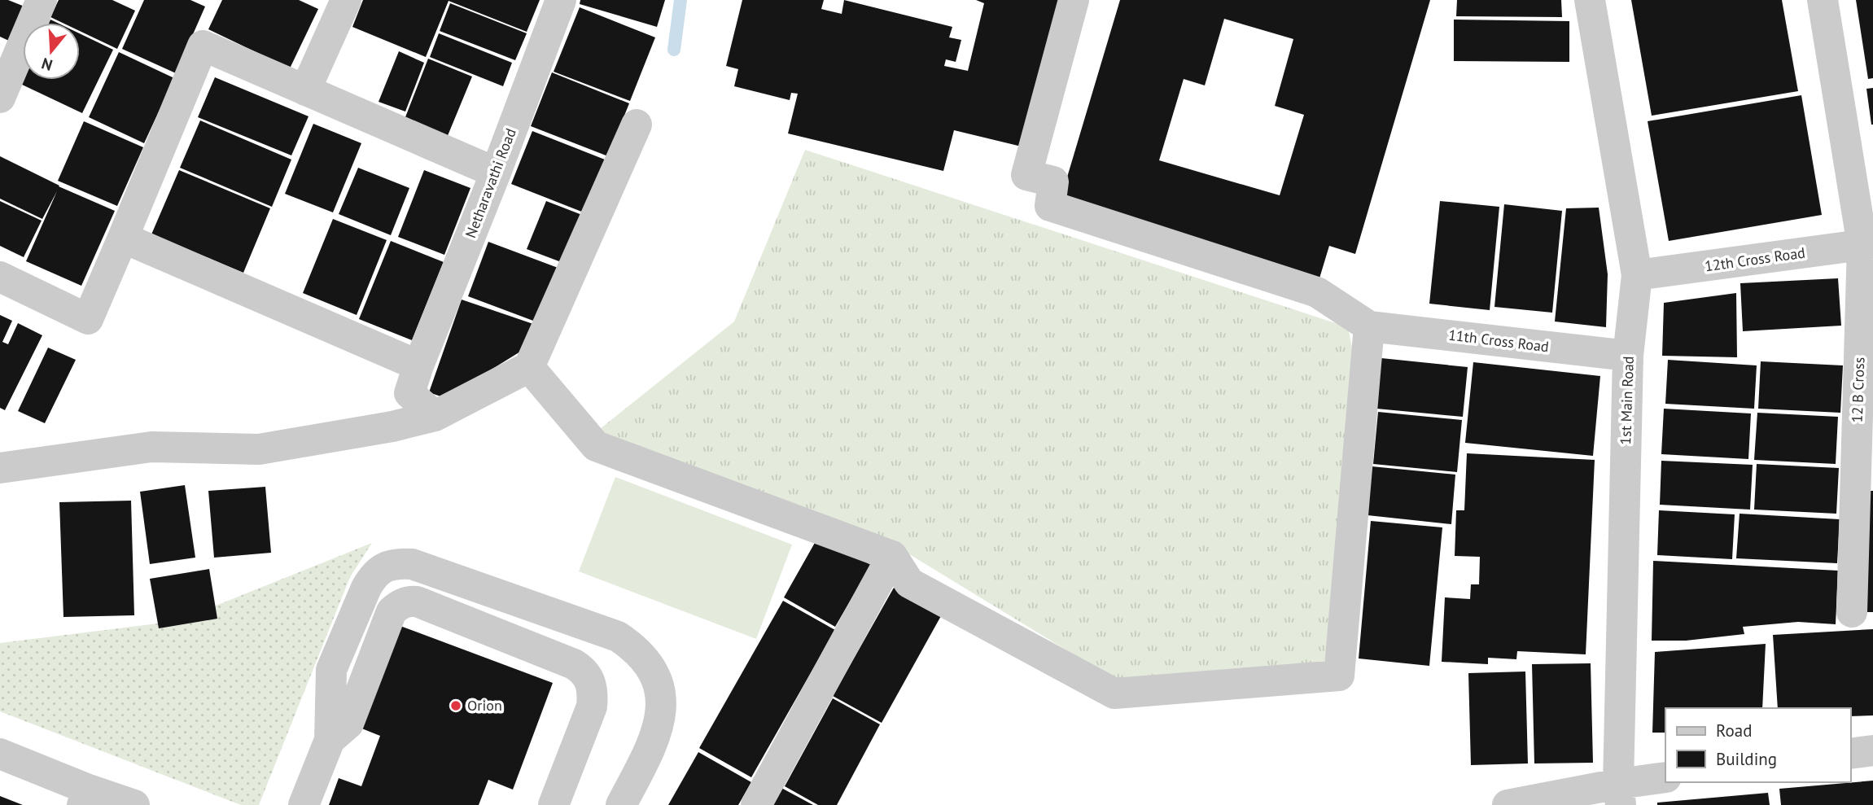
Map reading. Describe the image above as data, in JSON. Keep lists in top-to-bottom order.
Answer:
{
  "streets": {
    "street": [
      "Netharavathi Road",
      "12th Cross Road",
      "11th Cross Road",
      "12 B Cross",
      "1st Main Road"
    ]
  },
  "crossings": [
    ["12th Cross Road", "12 B Cross"],
    ["12th Cross Road", "1st Main Road"],
    ["11th Cross Road", "1st Main Road"]
  ],
  "places": ["Orion"],
  "legend": ["Road", "Building"],
  "north": "bottom"
}
